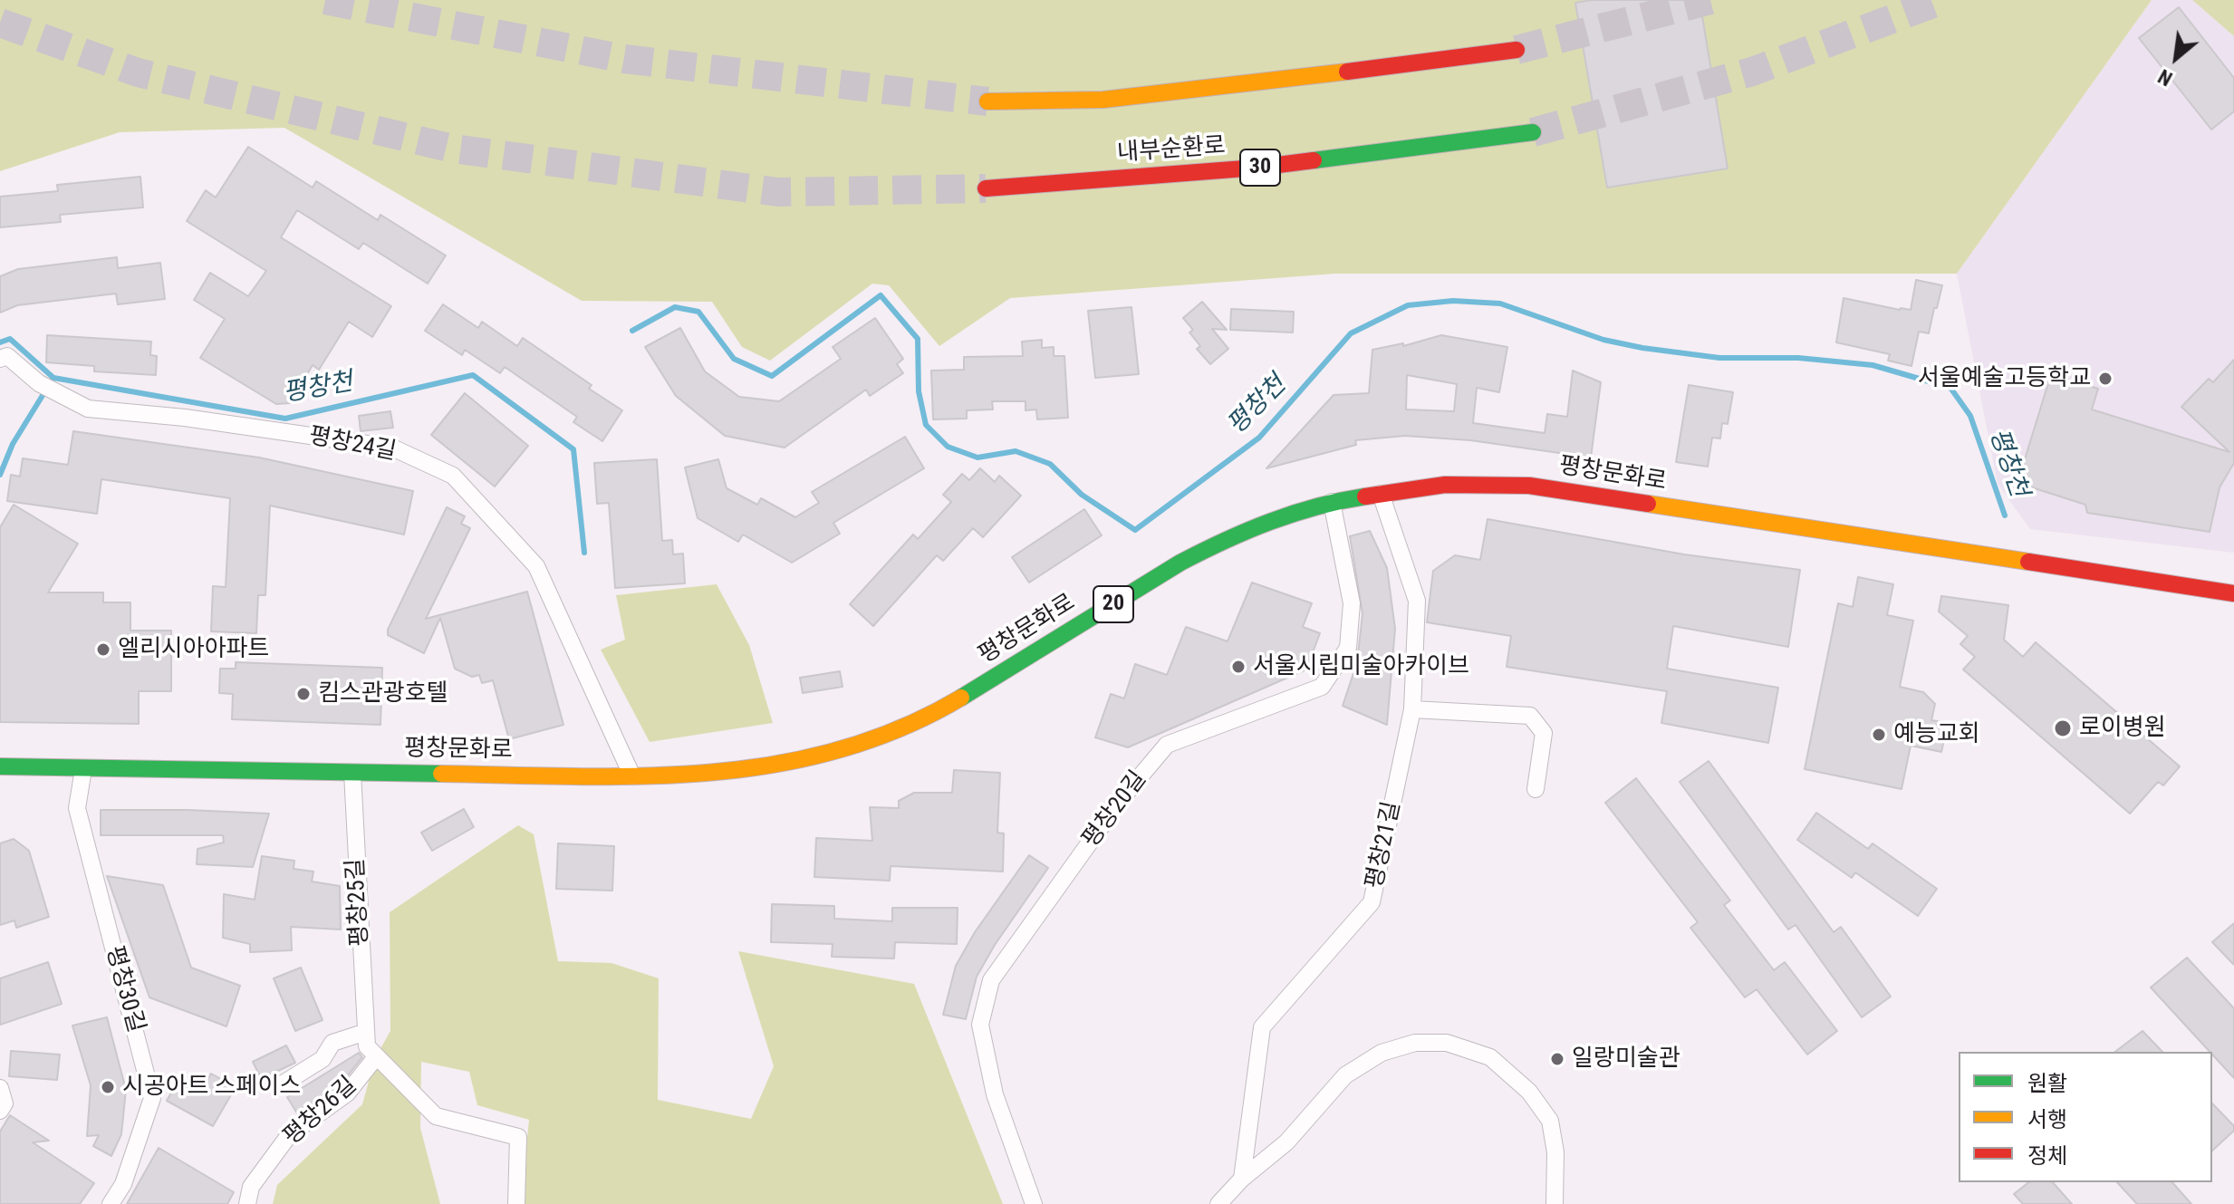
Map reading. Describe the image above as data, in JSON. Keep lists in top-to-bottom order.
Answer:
{
  "streets": {
    "main road": [
      "내부순환로",
      "30",
      "평창문화로",
      "20"
    ],
    "street": [
      "평창24길",
      "평창20길",
      "평창21길",
      "평창25길",
      "평창30길",
      "평창26길"
    ]
  },
  "crossings": [
    ["평창24길", "평창문화로"],
    ["평창문화로", "평창20길"],
    ["평창문화로", "평창21길"],
    ["평창문화로", "평창25길"],
    ["평창문화로", "평창30길"],
    ["평창25길", "평창26길"]
  ],
  "water": ["평창천"],
  "places": [
    "서울예술고등학교",
    "엘리시아아파트",
    "서울시립미술아카이브",
    "킴스관광호텔",
    "로이병원",
    "예능교회",
    "일랑미술관",
    "시공아트 스페이스"
  ],
  "legend": ["원활", "서행", "정체"],
  "north": "bottom left"
}
